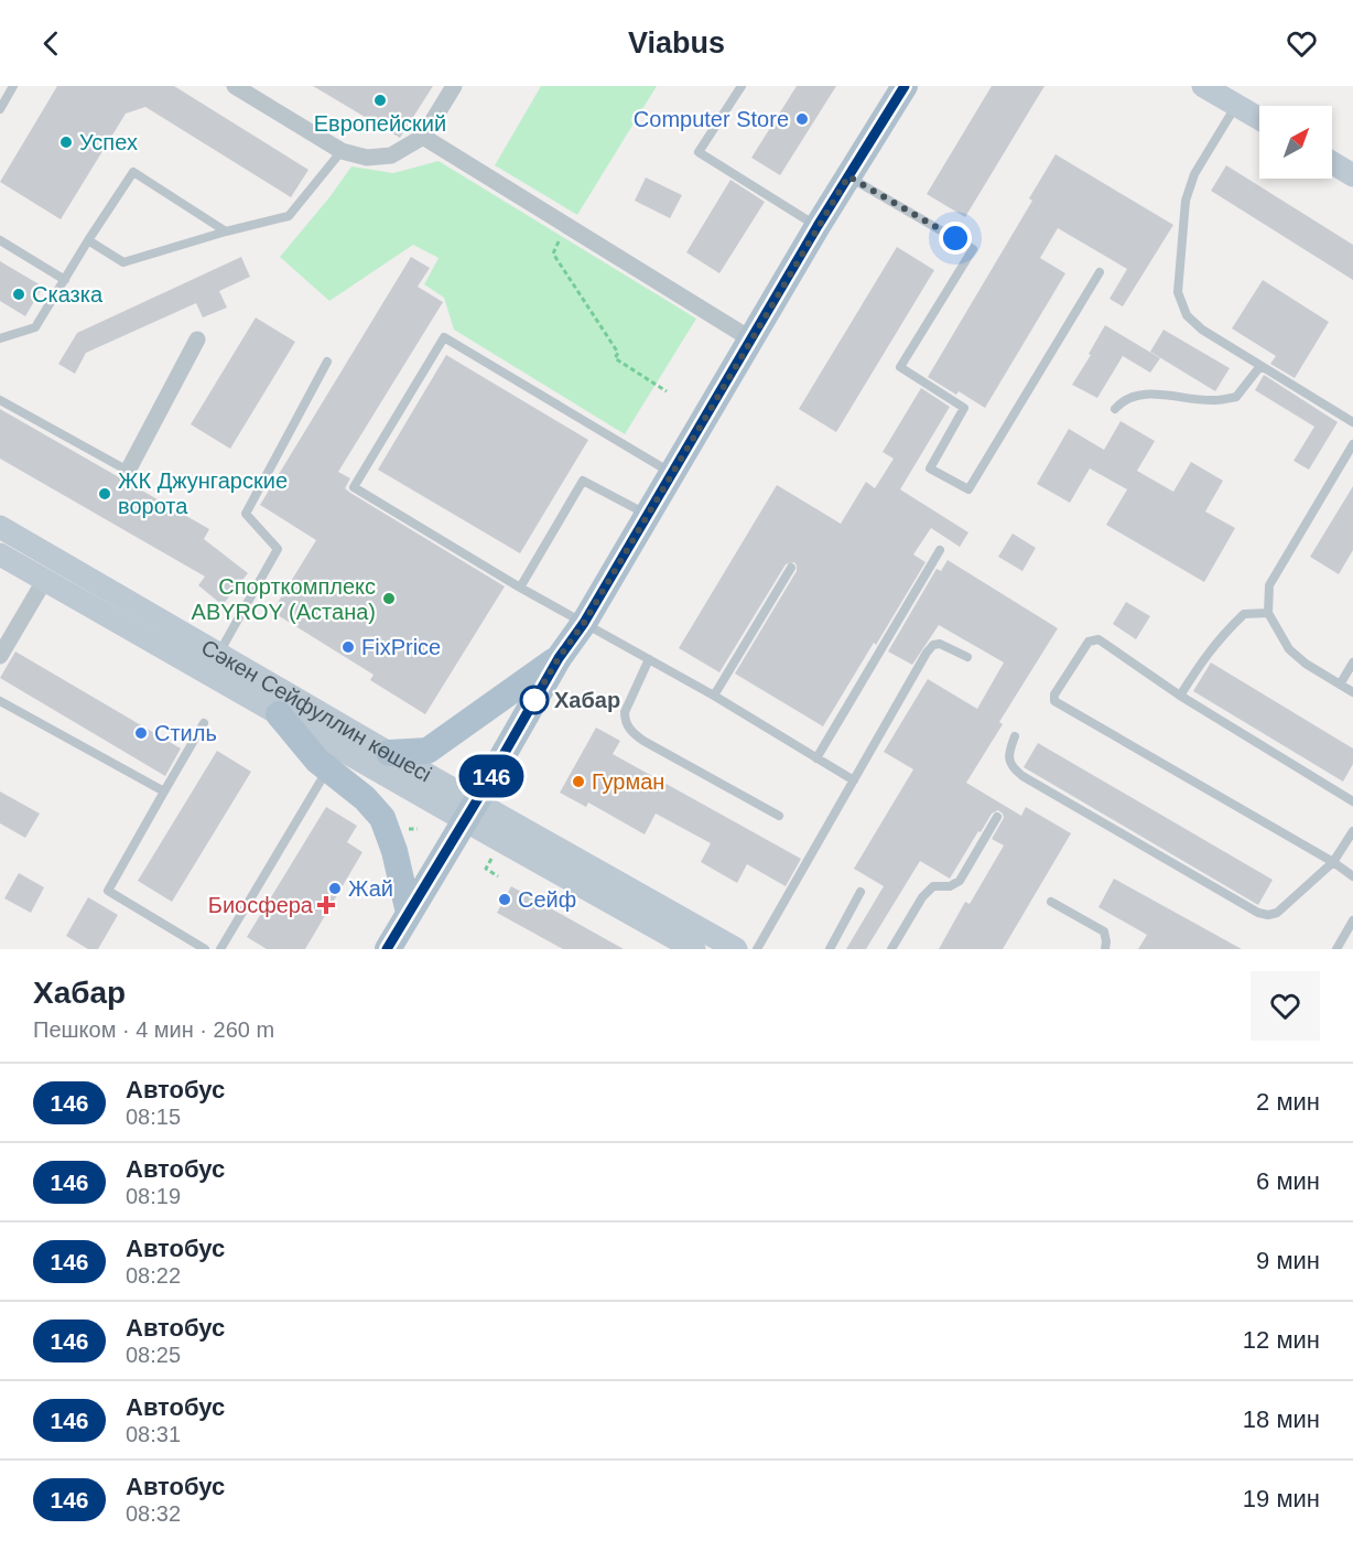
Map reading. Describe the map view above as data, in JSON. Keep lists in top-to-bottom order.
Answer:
{
  "streets": {
    "main road": ["Сәкен Сейфуллин көшесі"]
  },
  "places": {
    "other": [
      "Европейский",
      "Computer Store",
      "Успех",
      "Сказка",
      "ЖК Джунгарские ворота",
      "Спорткомплекс ABYROY (Астана)",
      "FixPrice",
      "Хабар",
      "Стиль",
      "Гурман",
      "Жай",
      "Сейф"
    ],
    "health": ["Биосфера"]
  },
  "lines": ["bus line 146"],
  "north": "top right",
  "page": {
    "header": "Viabus",
    "on_map": "146",
    "heading": ["Хабар", "Пешком · 4 мин · 260 m"],
    "list": [
      {
        "mark": "146",
        "name": "Автобус",
        "note": "08:15",
        "value": "2 мин"
      },
      {
        "mark": "146",
        "name": "Автобус",
        "note": "08:19",
        "value": "6 мин"
      },
      {
        "mark": "146",
        "name": "Автобус",
        "note": "08:22",
        "value": "9 мин"
      },
      {
        "mark": "146",
        "name": "Автобус",
        "note": "08:25",
        "value": "12 мин"
      },
      {
        "mark": "146",
        "name": "Автобус",
        "note": "08:31",
        "value": "18 мин"
      },
      {
        "mark": "146",
        "name": "Автобус",
        "note": "08:32",
        "value": "19 мин"
      }
    ]
  }
}
